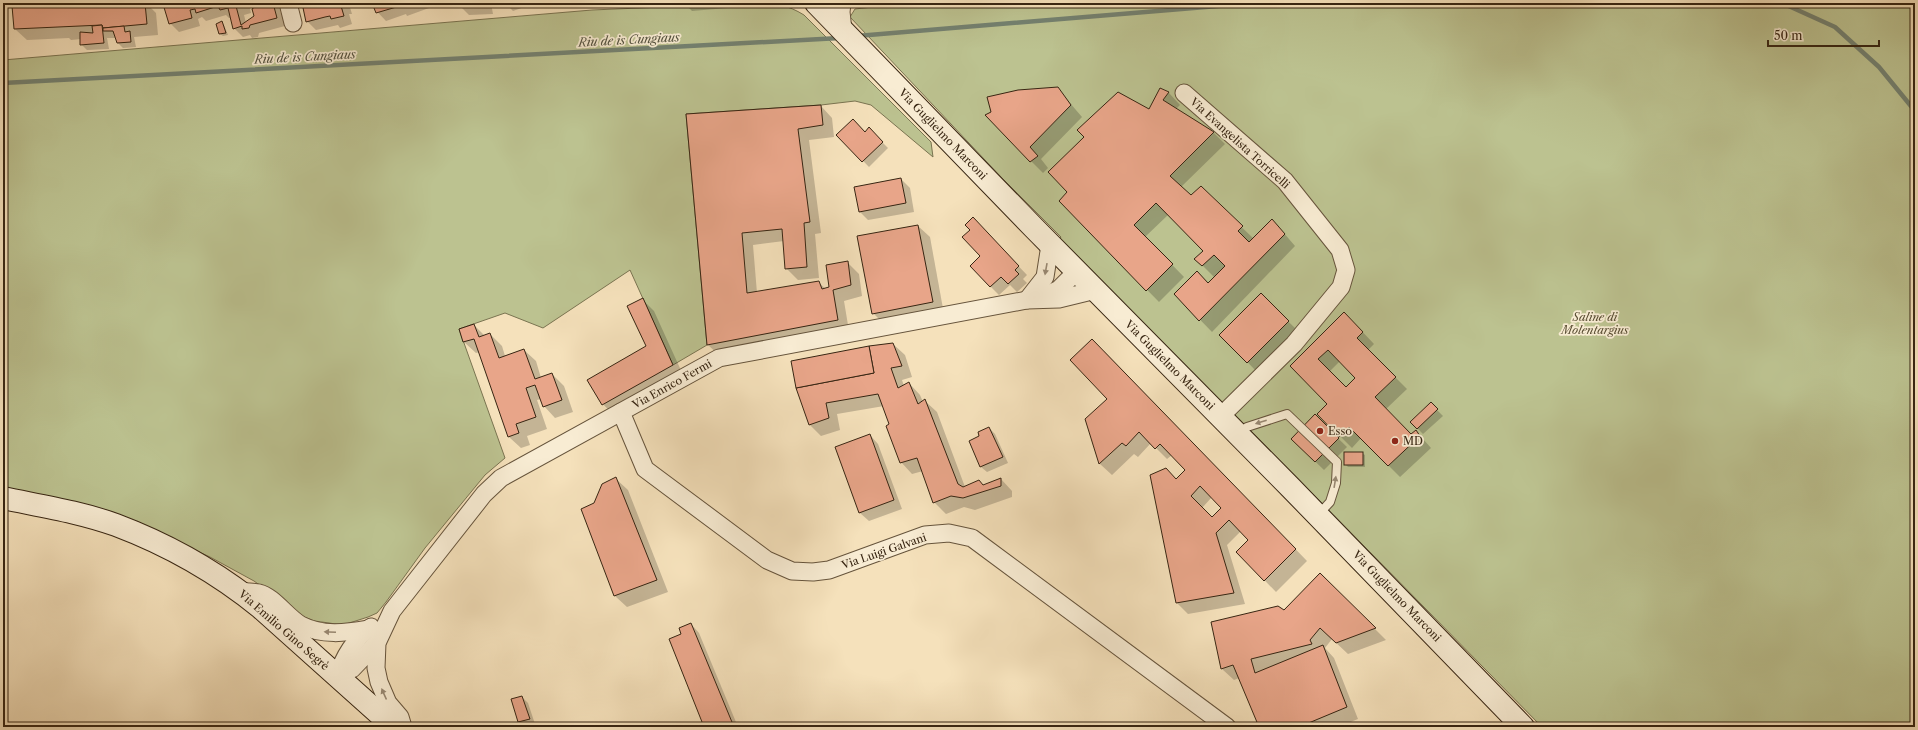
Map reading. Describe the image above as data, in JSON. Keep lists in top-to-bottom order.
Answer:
{
  "streets": {
    "main road": ["Via Guglielmo Marconi", "Via Emilio Gino Segrè"],
    "street": ["Via Evangelista Torricelli", "Via Enrico Fermi", "Via Luigi Galvani"]
  },
  "crossings": [
    ["Via Guglielmo Marconi", "Via Evangelista Torricelli"],
    ["Via Guglielmo Marconi", "Via Enrico Fermi"],
    ["Via Enrico Fermi", "Via Luigi Galvani"]
  ],
  "water": ["Riu de is Cungiaus"],
  "parks": ["Saline di Molentargius"],
  "places": ["Esso", "MD"],
  "scale_bar": "50 m"
}
